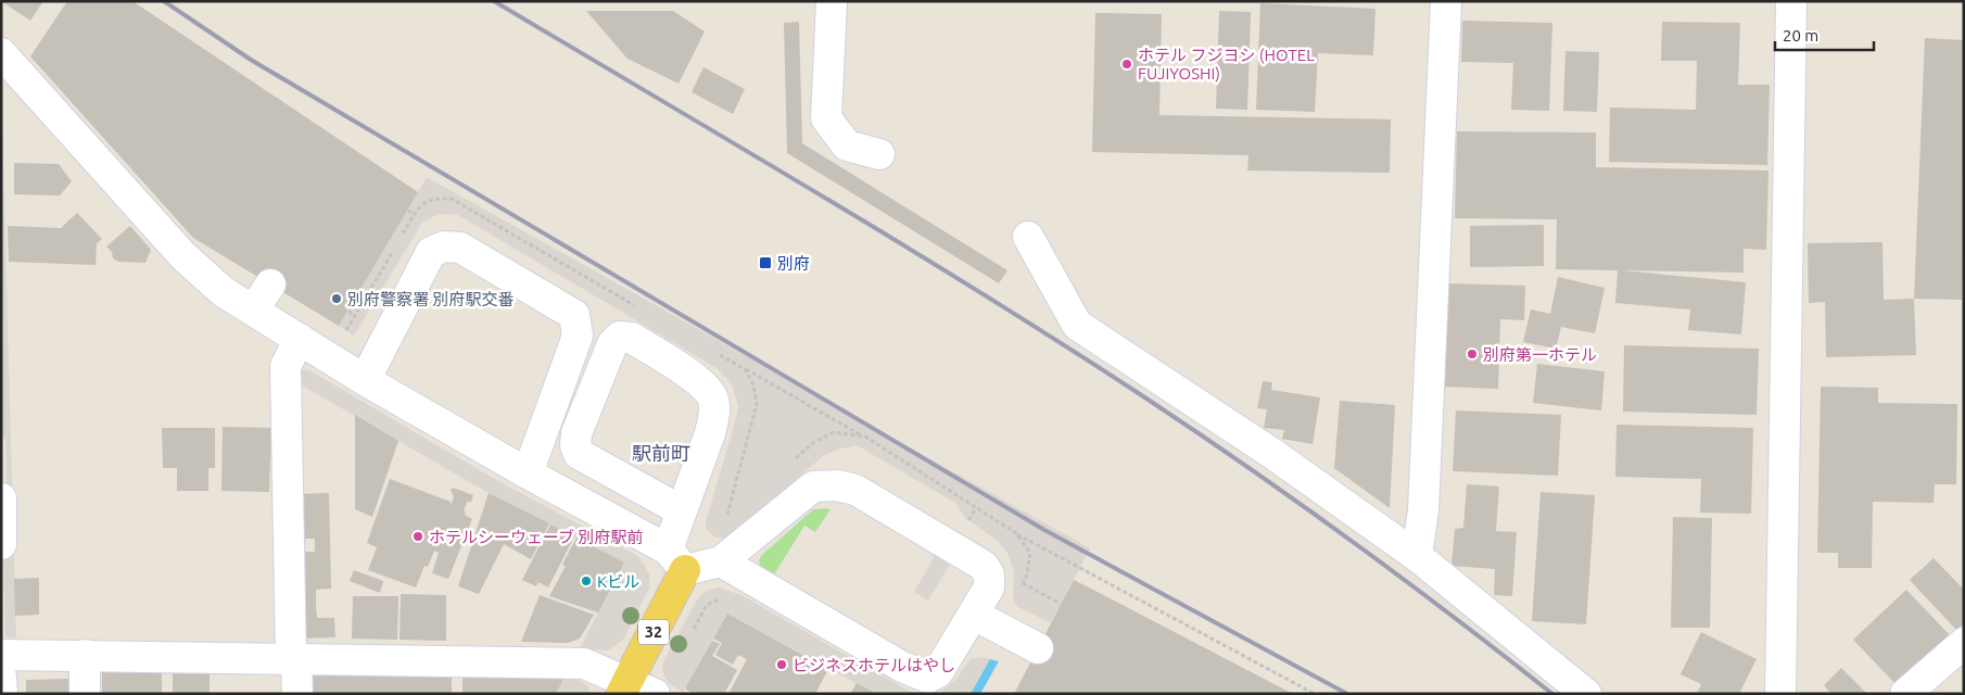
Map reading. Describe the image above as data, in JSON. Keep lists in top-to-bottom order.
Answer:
{
  "streets": {
    "main road": ["32"]
  },
  "districts": ["駅前町"],
  "places": {
    "other": [
      "ホテル フジヨシ (HOTEL FUJIYOSHI)",
      "別府警察署 別府駅交番",
      "別府第一ホテル",
      "ホテルシーウェーブ 別府駅前",
      "Kビル",
      "ビジネスホテルはやし"
    ],
    "transit": ["別府"]
  },
  "scale_bar": "20 m"
}
